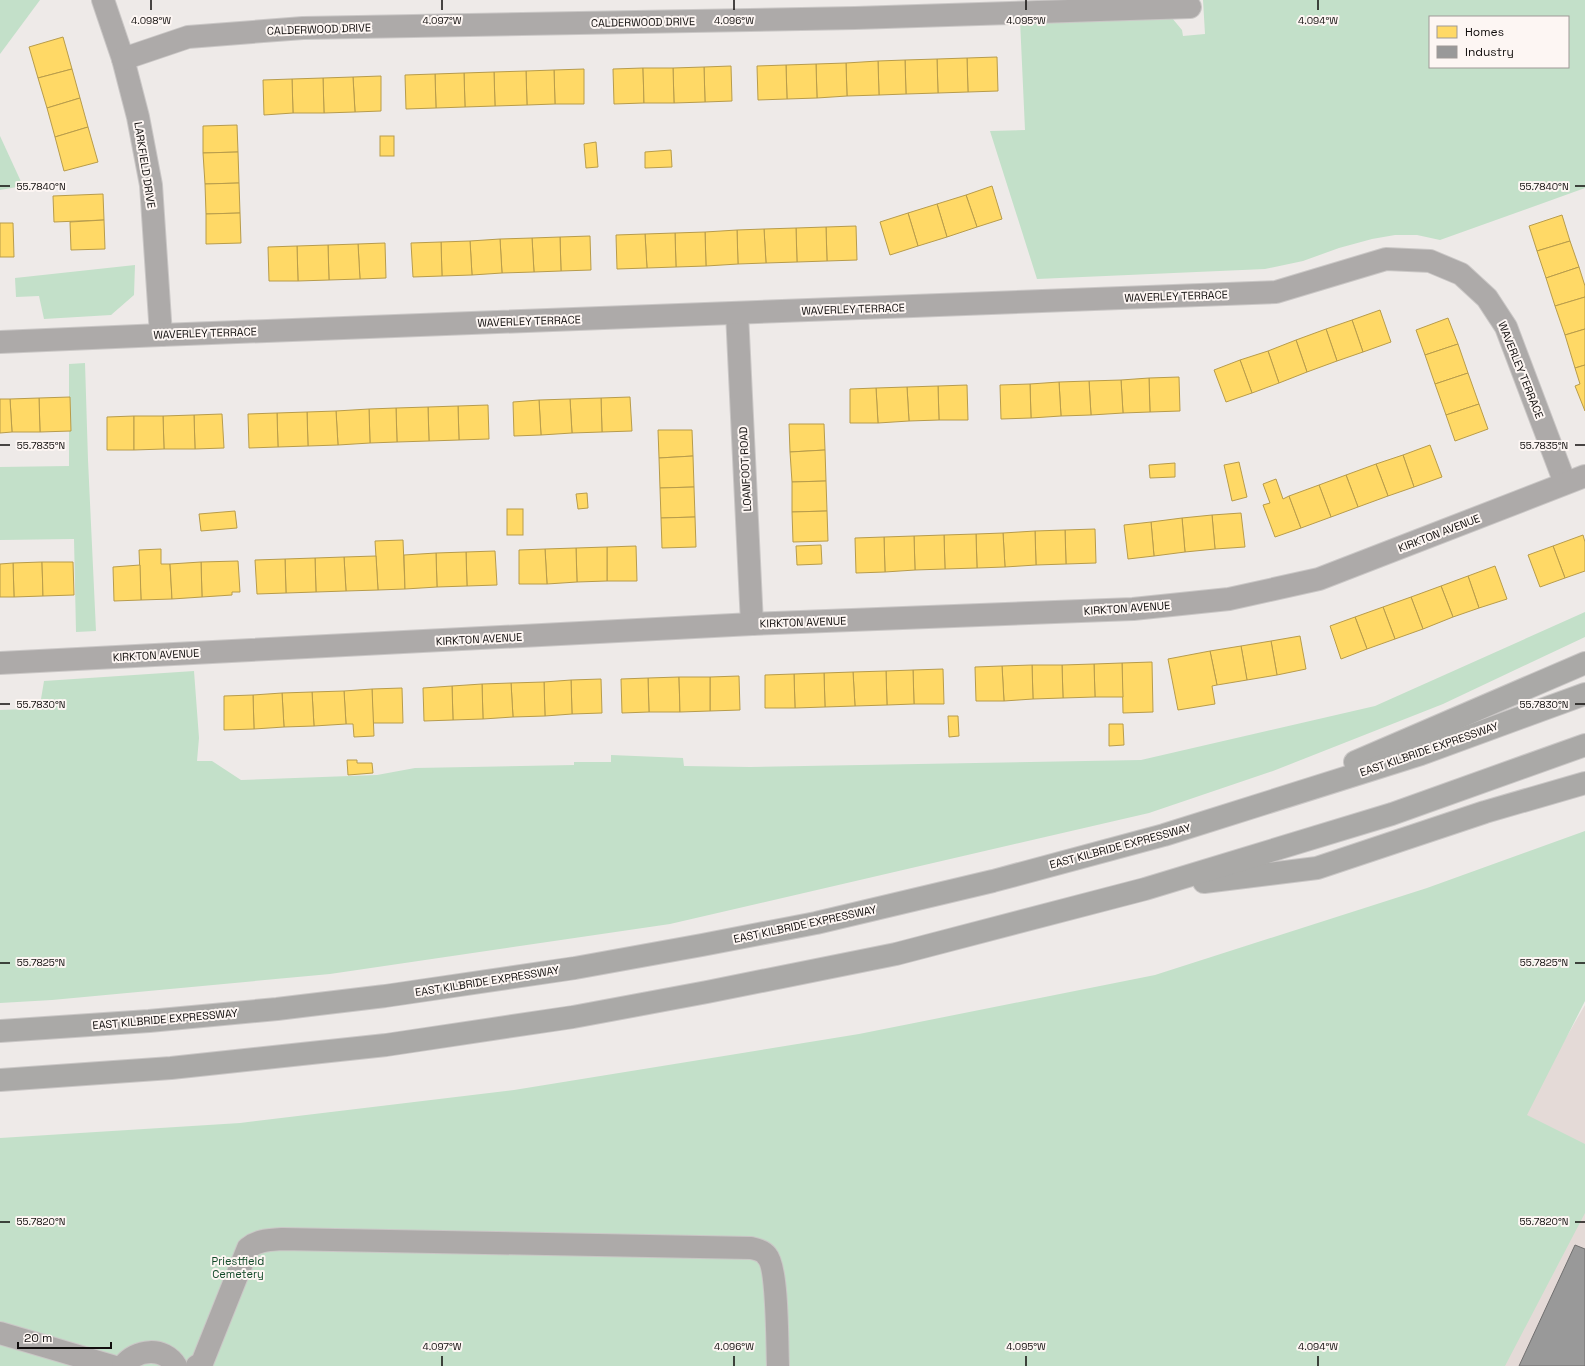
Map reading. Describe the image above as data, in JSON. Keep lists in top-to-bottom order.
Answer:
{
  "streets": {
    "highway": ["EAST KILBRIDE EXPRESSWAY"],
    "street": [
      "CALDERWOOD DRIVE",
      "LARKFIELD DRIVE",
      "WAVERLEY TERRACE",
      "LOANFOOT ROAD",
      "KIRKTON AVENUE"
    ]
  },
  "crossings": [
    ["CALDERWOOD DRIVE", "LARKFIELD DRIVE"],
    ["LARKFIELD DRIVE", "WAVERLEY TERRACE"],
    ["WAVERLEY TERRACE", "LOANFOOT ROAD"],
    ["WAVERLEY TERRACE", "KIRKTON AVENUE"],
    ["LOANFOOT ROAD", "KIRKTON AVENUE"]
  ],
  "parks": ["Priestfield Cemetery"],
  "legend": ["Homes", "Industry"],
  "scale_bar": "20 m",
  "coordinates": [
    "4.098°W",
    "4.097°W",
    "4.096°W",
    "4.095°W",
    "4.094°W",
    "55.7840°N",
    "55.7835°N",
    "55.7830°N",
    "55.7825°N",
    "55.7820°N"
  ]
}
